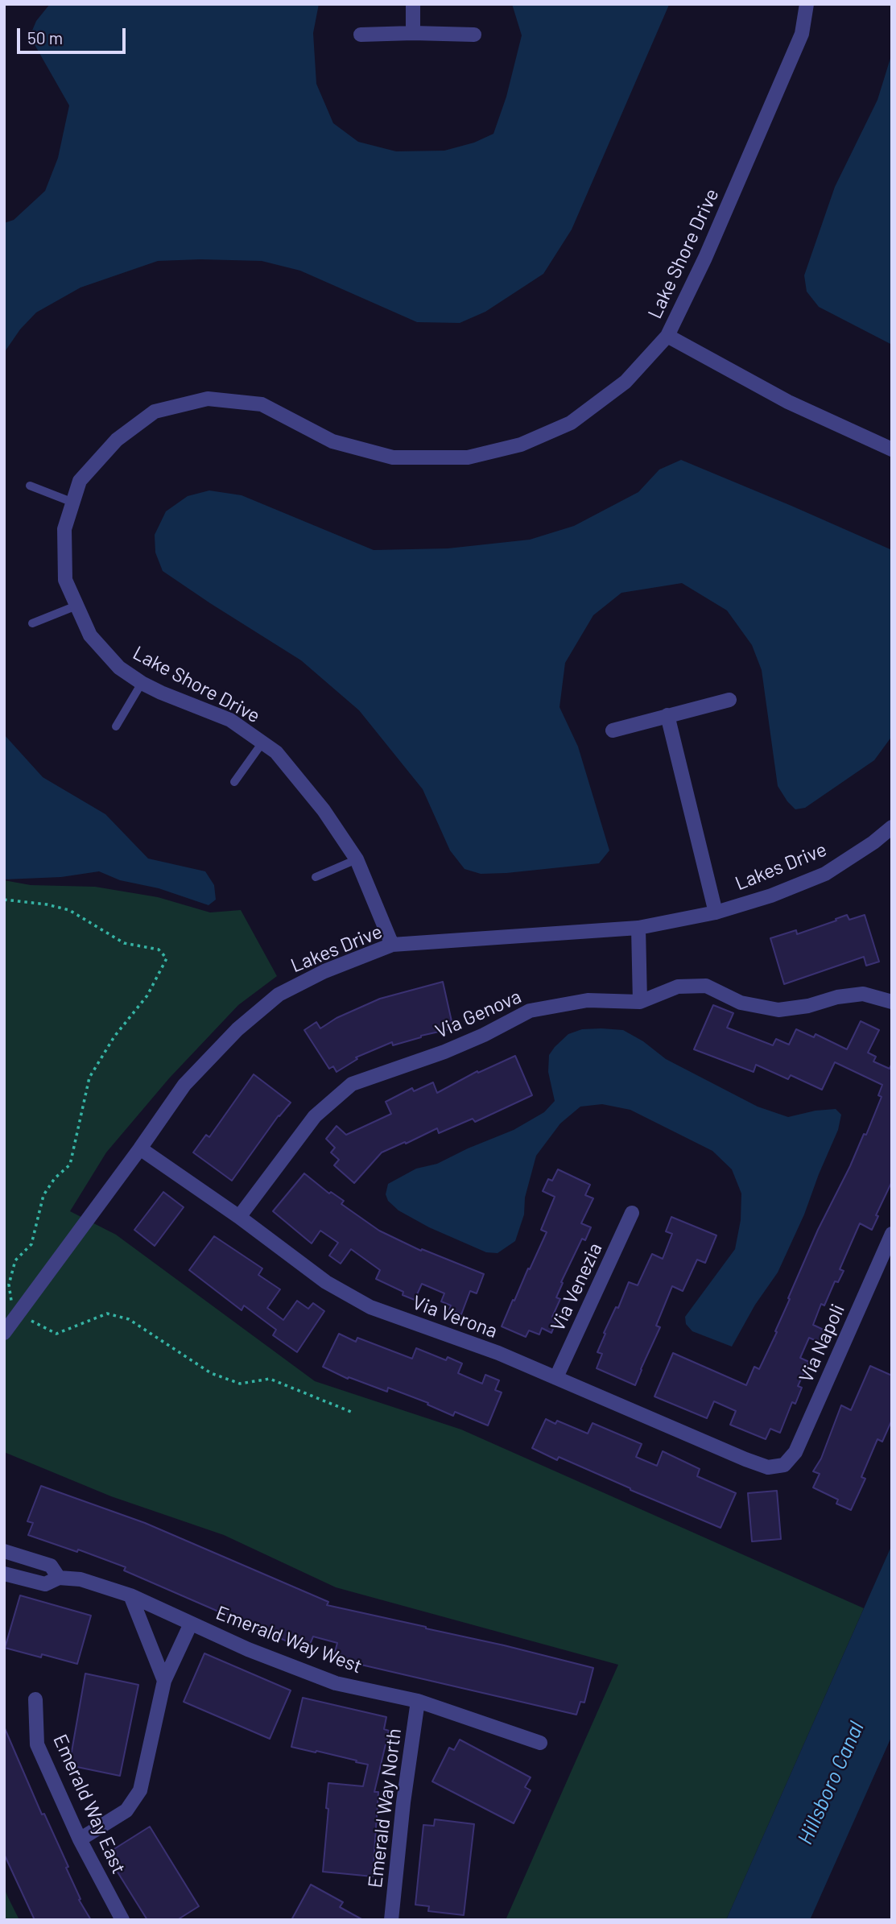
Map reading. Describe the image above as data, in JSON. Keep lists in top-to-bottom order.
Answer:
{
  "streets": {
    "street": [
      "Lake Shore Drive",
      "Lakes Drive",
      "Via Genova",
      "Via Venezia",
      "Via Verona",
      "Via Napoli",
      "Emerald Way West",
      "Emerald Way East",
      "Emerald Way North"
    ]
  },
  "crossings": [
    ["Lake Shore Drive", "Lakes Drive"],
    ["Lakes Drive", "Via Verona"],
    ["Via Genova", "Via Verona"],
    ["Via Venezia", "Via Verona"],
    ["Via Verona", "Via Napoli"],
    ["Emerald Way West", "Emerald Way North"]
  ],
  "water": ["Hillsboro Canal"],
  "scale_bar": "50 m"
}
